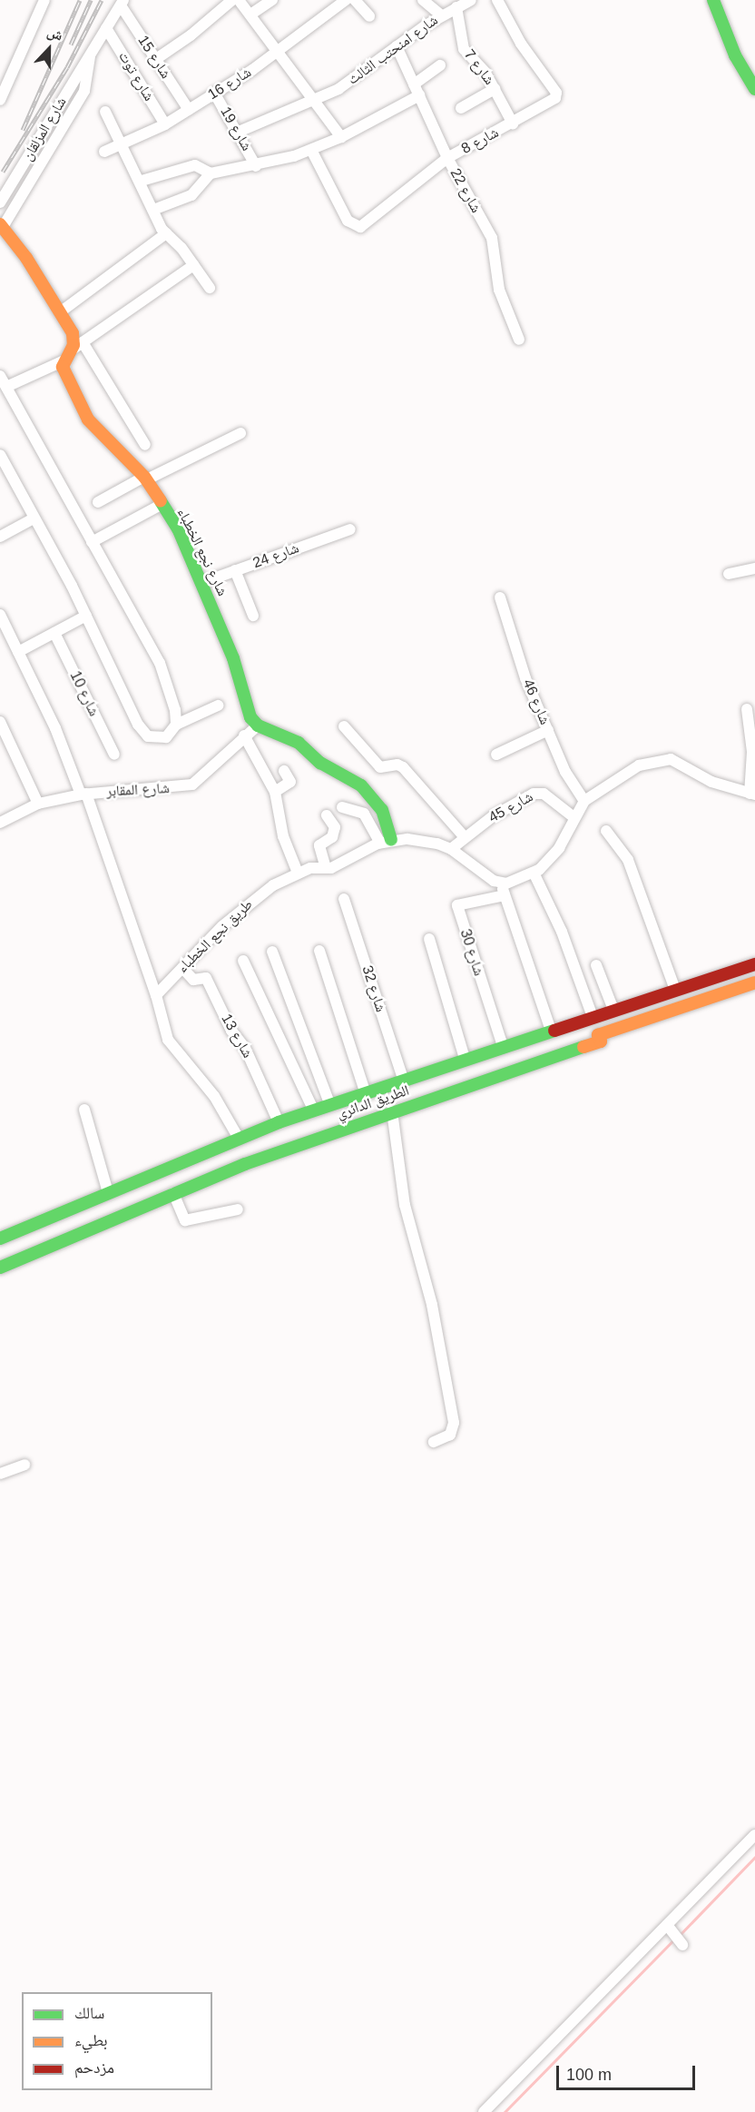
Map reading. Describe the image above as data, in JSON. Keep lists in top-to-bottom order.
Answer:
{
  "streets": {
    "main road": ["شارع نجع الخطباء", "الطريق الدائري"],
    "street": [
      "شارع امنحتب الثالث",
      "شارع 15",
      "شارع 7",
      "شارع توت",
      "شارع 16",
      "شارع المزلقان",
      "شارع 19",
      "شارع 8",
      "شارع 22",
      "شارع 24",
      "شارع 10",
      "شارع 46",
      "شارع المقابر",
      "شارع 45",
      "طريق نجع الخطباء",
      "شارع 30",
      "شارع 32",
      "شارع 13"
    ]
  },
  "crossings": [
    ["شارع امنحتب الثالث", "شارع 7"],
    ["شارع امنحتب الثالث", "شارع 19"],
    ["شارع امنحتب الثالث", "شارع 22"],
    ["شارع 15", "شارع 16"],
    ["شارع 15", "شارع المزلقان"],
    ["شارع 7", "شارع 8"],
    ["شارع توت", "شارع 16"],
    ["شارع توت", "شارع المزلقان"],
    ["شارع 16", "شارع 19"],
    ["شارع 8", "شارع 22"],
    ["شارع نجع الخطباء", "شارع 24"],
    ["شارع نجع الخطباء", "شارع المقابر"],
    ["شارع 45", "طريق نجع الخطباء"],
    ["طريق نجع الخطباء", "شارع 13"],
    ["شارع 30", "الطريق الدائري"],
    ["شارع 32", "الطريق الدائري"],
    ["شارع 13", "الطريق الدائري"]
  ],
  "legend": ["سالك", "بطيء", "مزدحم"],
  "scale_bar": "100 m",
  "north": "top"
}
